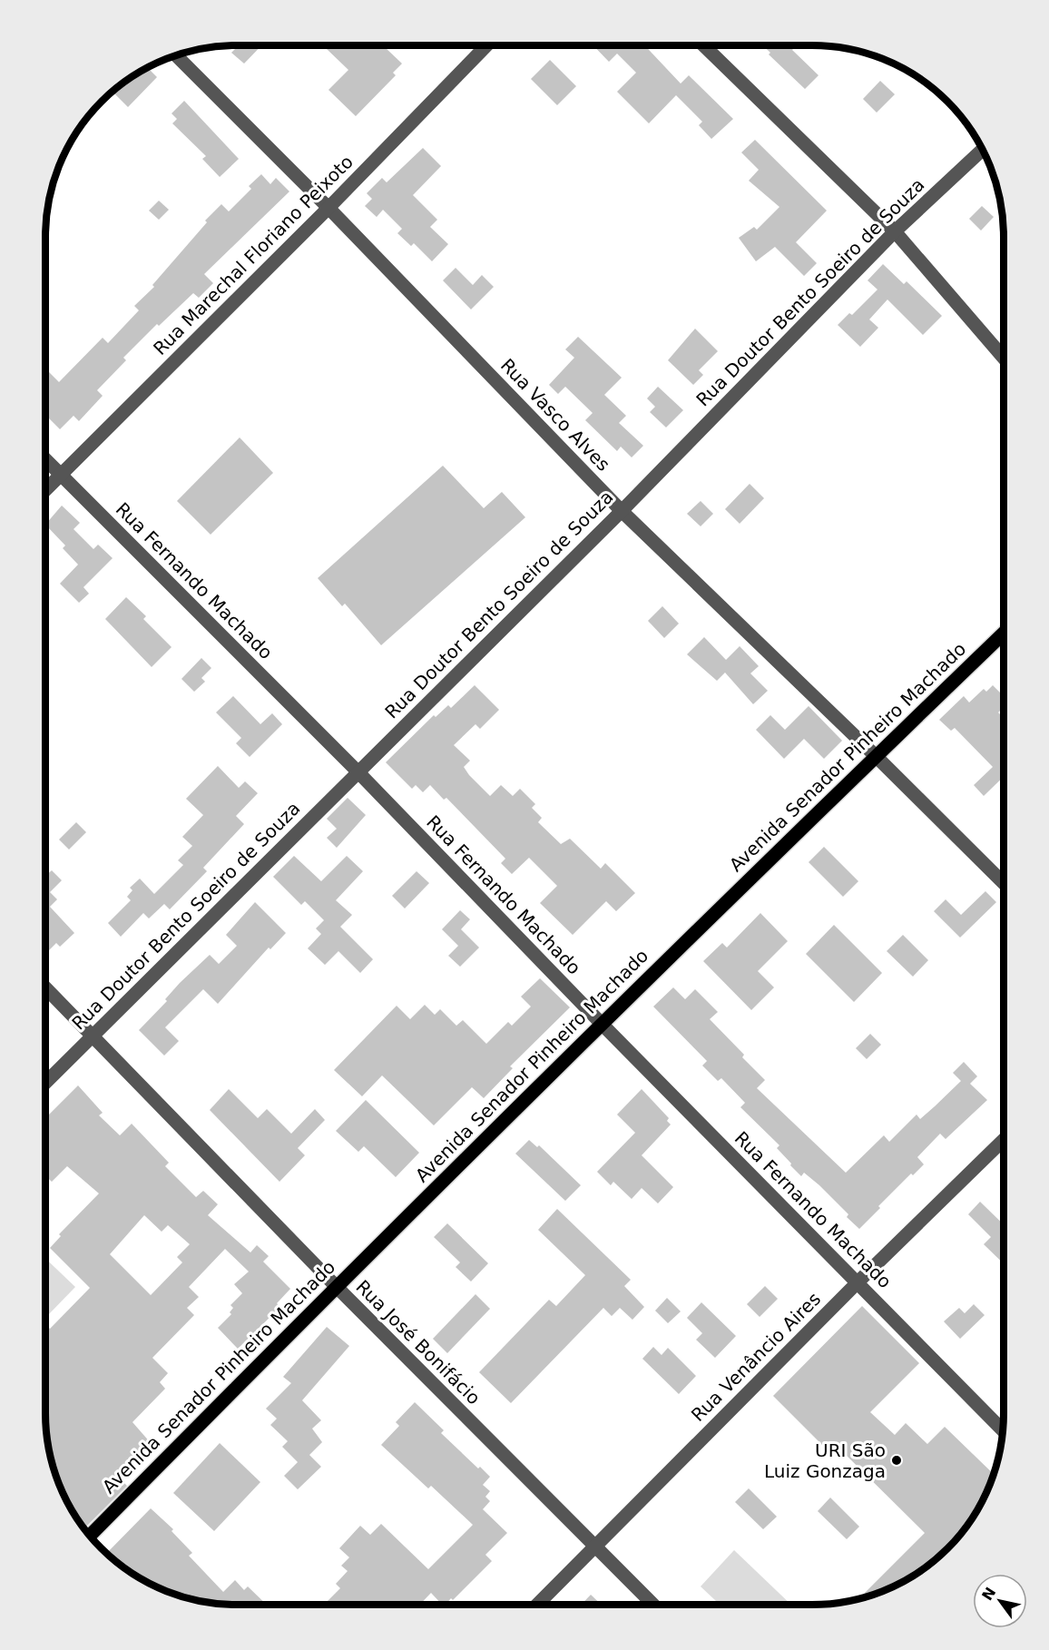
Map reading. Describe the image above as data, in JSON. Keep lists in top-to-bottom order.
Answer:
{
  "streets": {
    "main road": ["Avenida Senador Pinheiro Machado"],
    "street": [
      "Rua Marechal Floriano Peixoto",
      "Rua Doutor Bento Soeiro de Souza",
      "Rua Vasco Alves",
      "Rua Fernando Machado",
      "Rua José Bonifácio",
      "Rua Venâncio Aires"
    ]
  },
  "crossings": [
    ["Rua Marechal Floriano Peixoto", "Rua Vasco Alves"],
    ["Rua Marechal Floriano Peixoto", "Rua Fernando Machado"],
    ["Rua Doutor Bento Soeiro de Souza", "Rua Vasco Alves"],
    ["Rua Doutor Bento Soeiro de Souza", "Rua Fernando Machado"],
    ["Rua Doutor Bento Soeiro de Souza", "Rua José Bonifácio"],
    ["Rua Vasco Alves", "Avenida Senador Pinheiro Machado"],
    ["Rua Fernando Machado", "Avenida Senador Pinheiro Machado"],
    ["Rua Fernando Machado", "Rua Venâncio Aires"],
    ["Avenida Senador Pinheiro Machado", "Rua José Bonifácio"],
    ["Rua José Bonifácio", "Rua Venâncio Aires"]
  ],
  "places": ["URI São Luiz Gonzaga"],
  "north": "top left"
}
